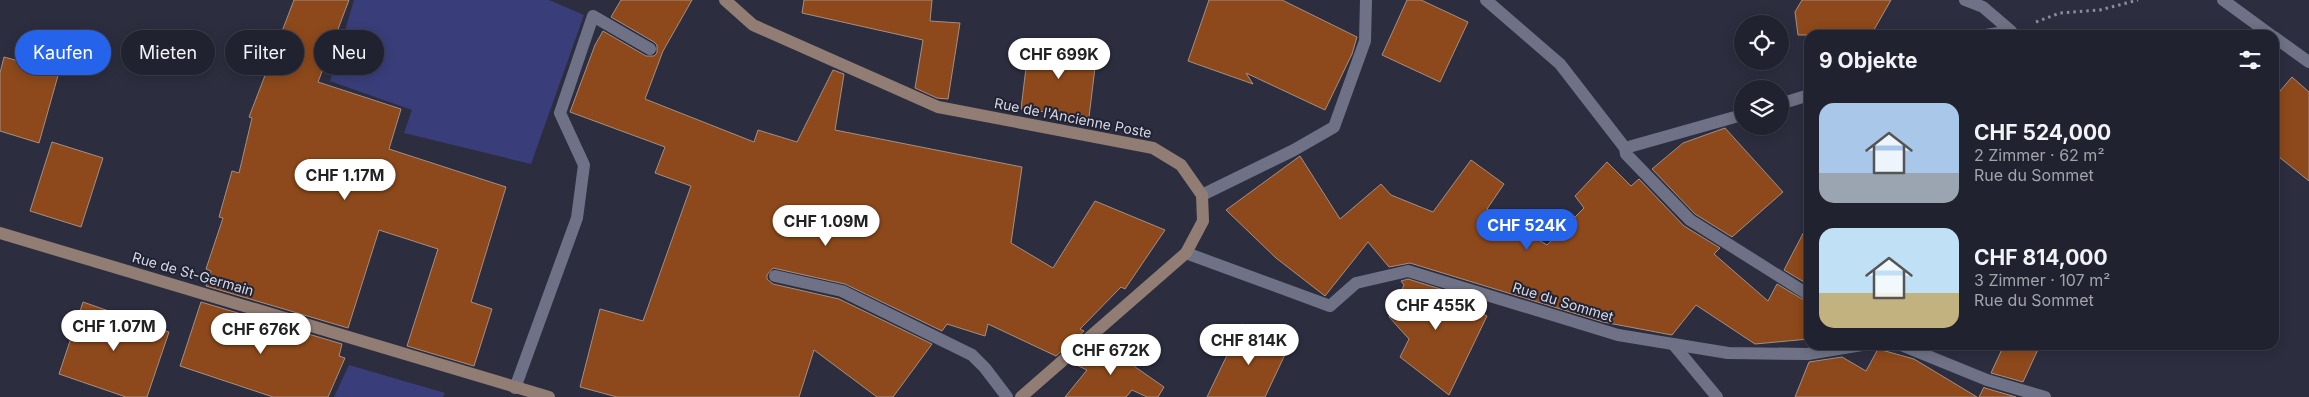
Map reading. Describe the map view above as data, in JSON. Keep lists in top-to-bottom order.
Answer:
{
  "streets": {
    "street": ["Rue de l'Ancienne Poste", "Rue de St-Germain", "Rue du Sommet"]
  },
  "page": {
    "chip": [
      "Kaufen",
      "Mieten",
      "Filter",
      "Neu"
    ],
    "heading": "9 Objekte",
    "price": [
      "CHF 699K",
      "CHF 1.17M",
      "CHF 1.09M",
      "CHF 524K",
      "CHF 455K",
      "CHF 1.07M",
      "CHF 676K",
      "CHF 814K",
      "CHF 672K"
    ],
    "list": [
      {
        "name": "CHF 524,000",
        "note": "2 Zimmer · 62 m² · Rue du Sommet"
      },
      {
        "name": "CHF 814,000",
        "note": "3 Zimmer · 107 m² · Rue du Sommet"
      }
    ]
  }
}
